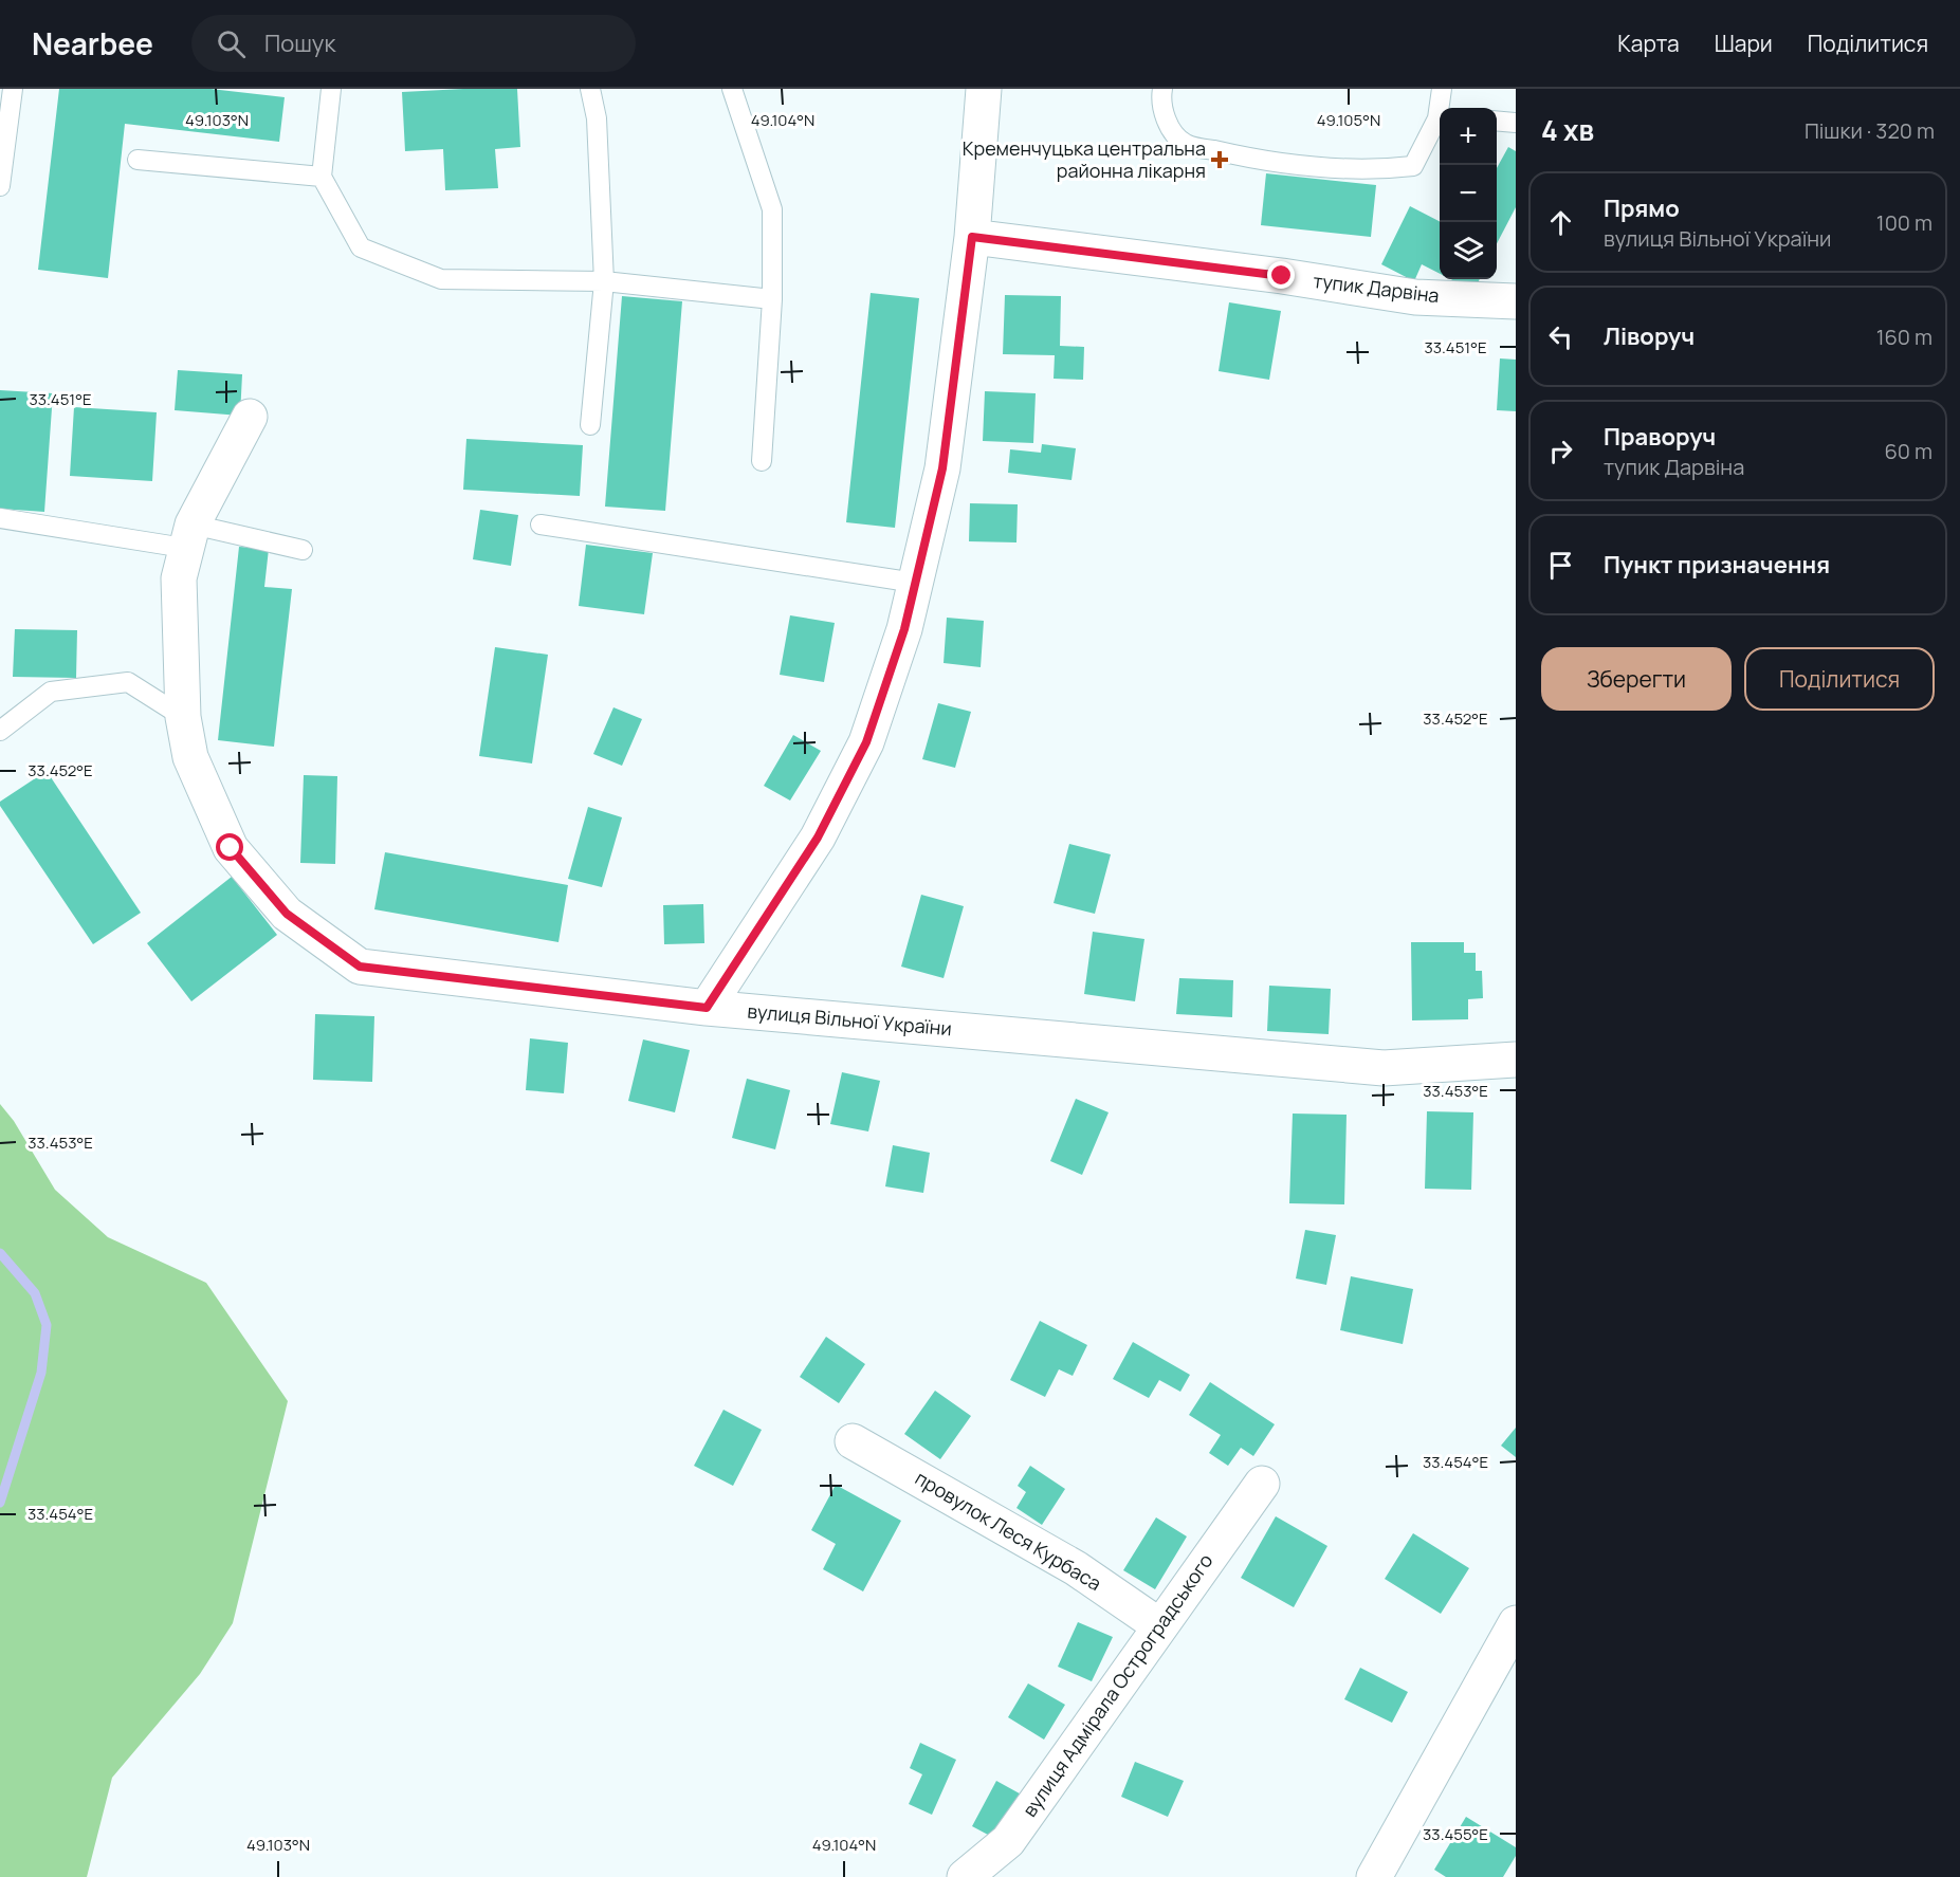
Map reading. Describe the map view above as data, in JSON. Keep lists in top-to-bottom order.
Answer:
{
  "streets": {
    "street": [
      "тупик Дарвіна",
      "вулиця Вільної України",
      "провулок Леся Курбаса",
      "вулиця Адмірала Остроградського"
    ]
  },
  "crossings": [
    ["провулок Леся Курбаса", "вулиця Адмірала Остроградського"]
  ],
  "places": {
    "health": ["Кременчуцька центральна районна лікарня"]
  },
  "page": {
    "header": "Nearbee",
    "search": "Пошук",
    "nav": ["Карта", "Шари", "Поділитися"],
    "heading": ["4 хв", "Пішки · 320 m"],
    "map_buttons": ["+", "−"],
    "list": [
      ["Прямо", "вулиця Вільної України", "100 m"],
      ["Ліворуч", "160 m"],
      ["Праворуч", "тупик Дарвіна", "60 m"],
      "Пункт призначення"
    ],
    "buttons": ["Зберегти", "Поділитися"]
  },
  "coordinates": [
    "49.103°N",
    "49.104°N",
    "49.105°N",
    "33.451°E",
    "33.452°E",
    "33.453°E",
    "33.454°E",
    "33.455°E"
  ]
}
